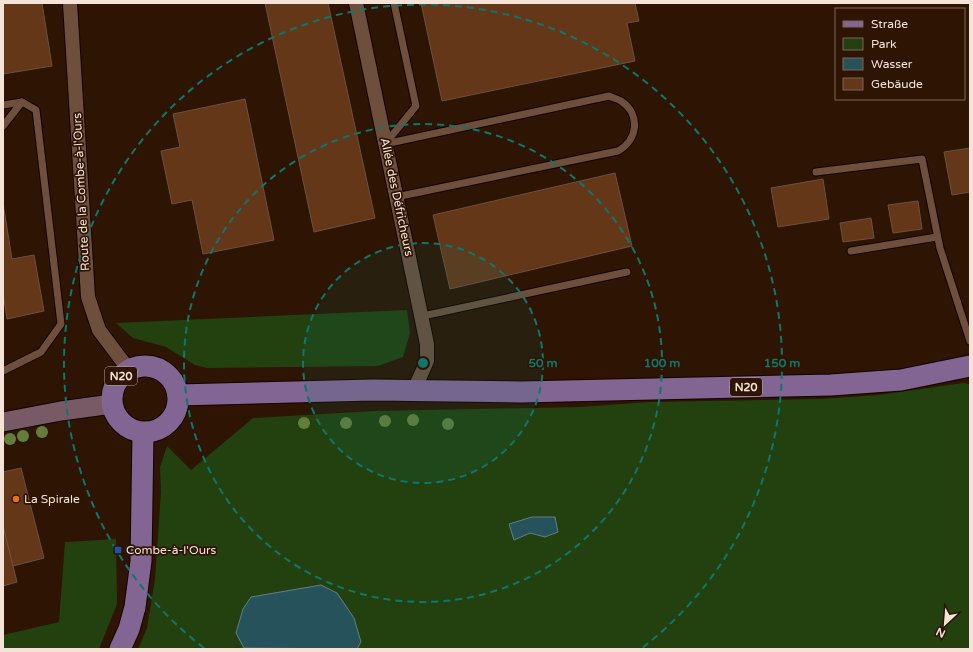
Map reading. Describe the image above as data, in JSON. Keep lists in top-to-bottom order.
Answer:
{
  "streets": {
    "main road": ["N20"],
    "street": ["Route de la Combe-à-l'Ours", "Allée des Défricheurs"]
  },
  "crossings": [
    ["Route de la Combe-à-l'Ours", "N20"],
    ["Allée des Défricheurs", "N20"]
  ],
  "places": {
    "other": ["La Spirale"],
    "transit": ["Combe-à-l'Ours"]
  },
  "legend": [
    "Straße",
    "Park",
    "Wasser",
    "Gebäude"
  ],
  "north": "bottom left",
  "rings": ["50 m", "100 m", "150 m"]
}
